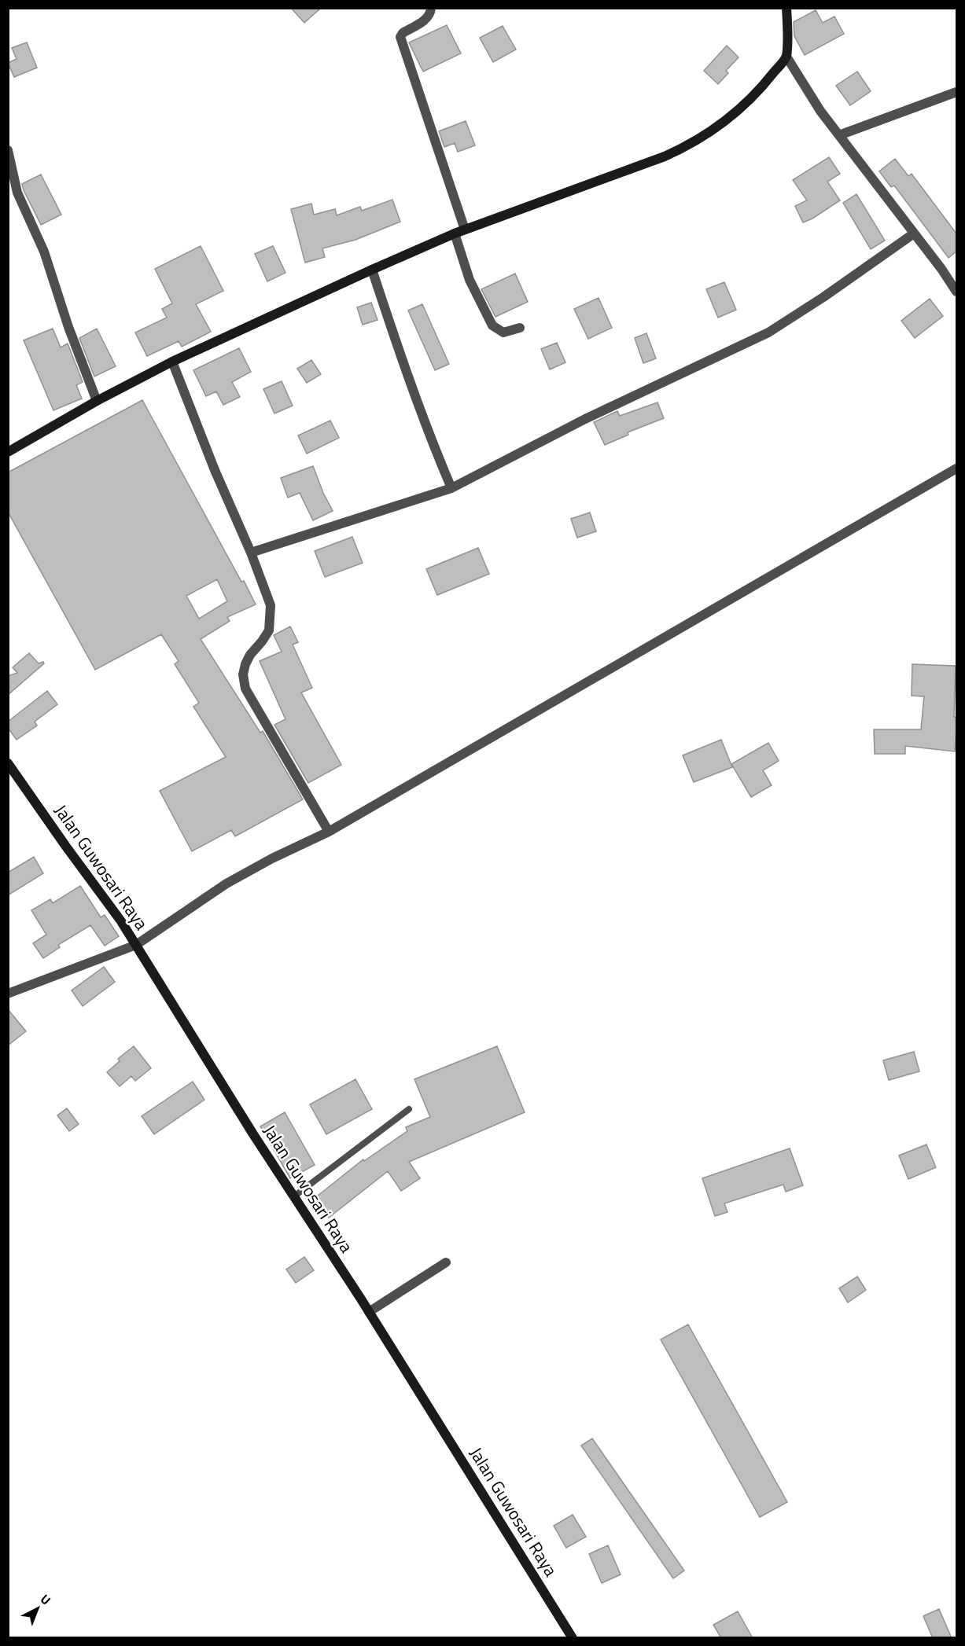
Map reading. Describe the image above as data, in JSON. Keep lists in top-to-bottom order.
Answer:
{
  "streets": {
    "street": ["Jalan Guwosari Raya"]
  },
  "north": "top right"
}
